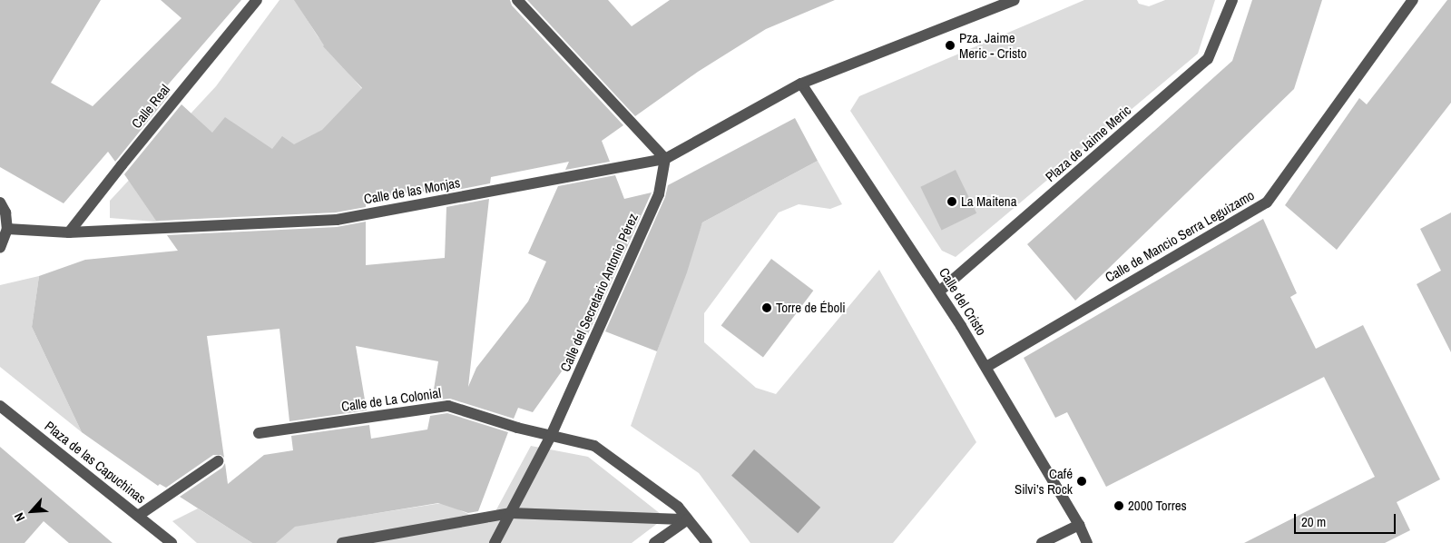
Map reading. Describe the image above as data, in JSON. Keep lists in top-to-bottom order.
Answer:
{
  "streets": {
    "street": [
      "Calle Real",
      "Plaza de Jaime Meric",
      "Calle de las Monjas",
      "Calle de Mancio Serra Leguizamo",
      "Calle del Secretario Antonio Pérez",
      "Calle del Cristo",
      "Calle de La Colonial",
      "Plaza de las Capuchinas"
    ]
  },
  "crossings": [
    ["Calle Real", "Calle de las Monjas"],
    ["Plaza de Jaime Meric", "Calle del Cristo"],
    ["Calle de las Monjas", "Calle del Secretario Antonio Pérez"],
    ["Calle de las Monjas", "Calle del Cristo"],
    ["Calle de Mancio Serra Leguizamo", "Calle del Cristo"],
    ["Calle del Secretario Antonio Pérez", "Calle de La Colonial"]
  ],
  "places": [
    "Pza. Jaime Meric - Cristo",
    "La Maitena",
    "Torre de Éboli",
    "Café Silvi’s Rock",
    "2000 Torres"
  ],
  "scale_bar": "20 m",
  "north": "bottom left"
}
